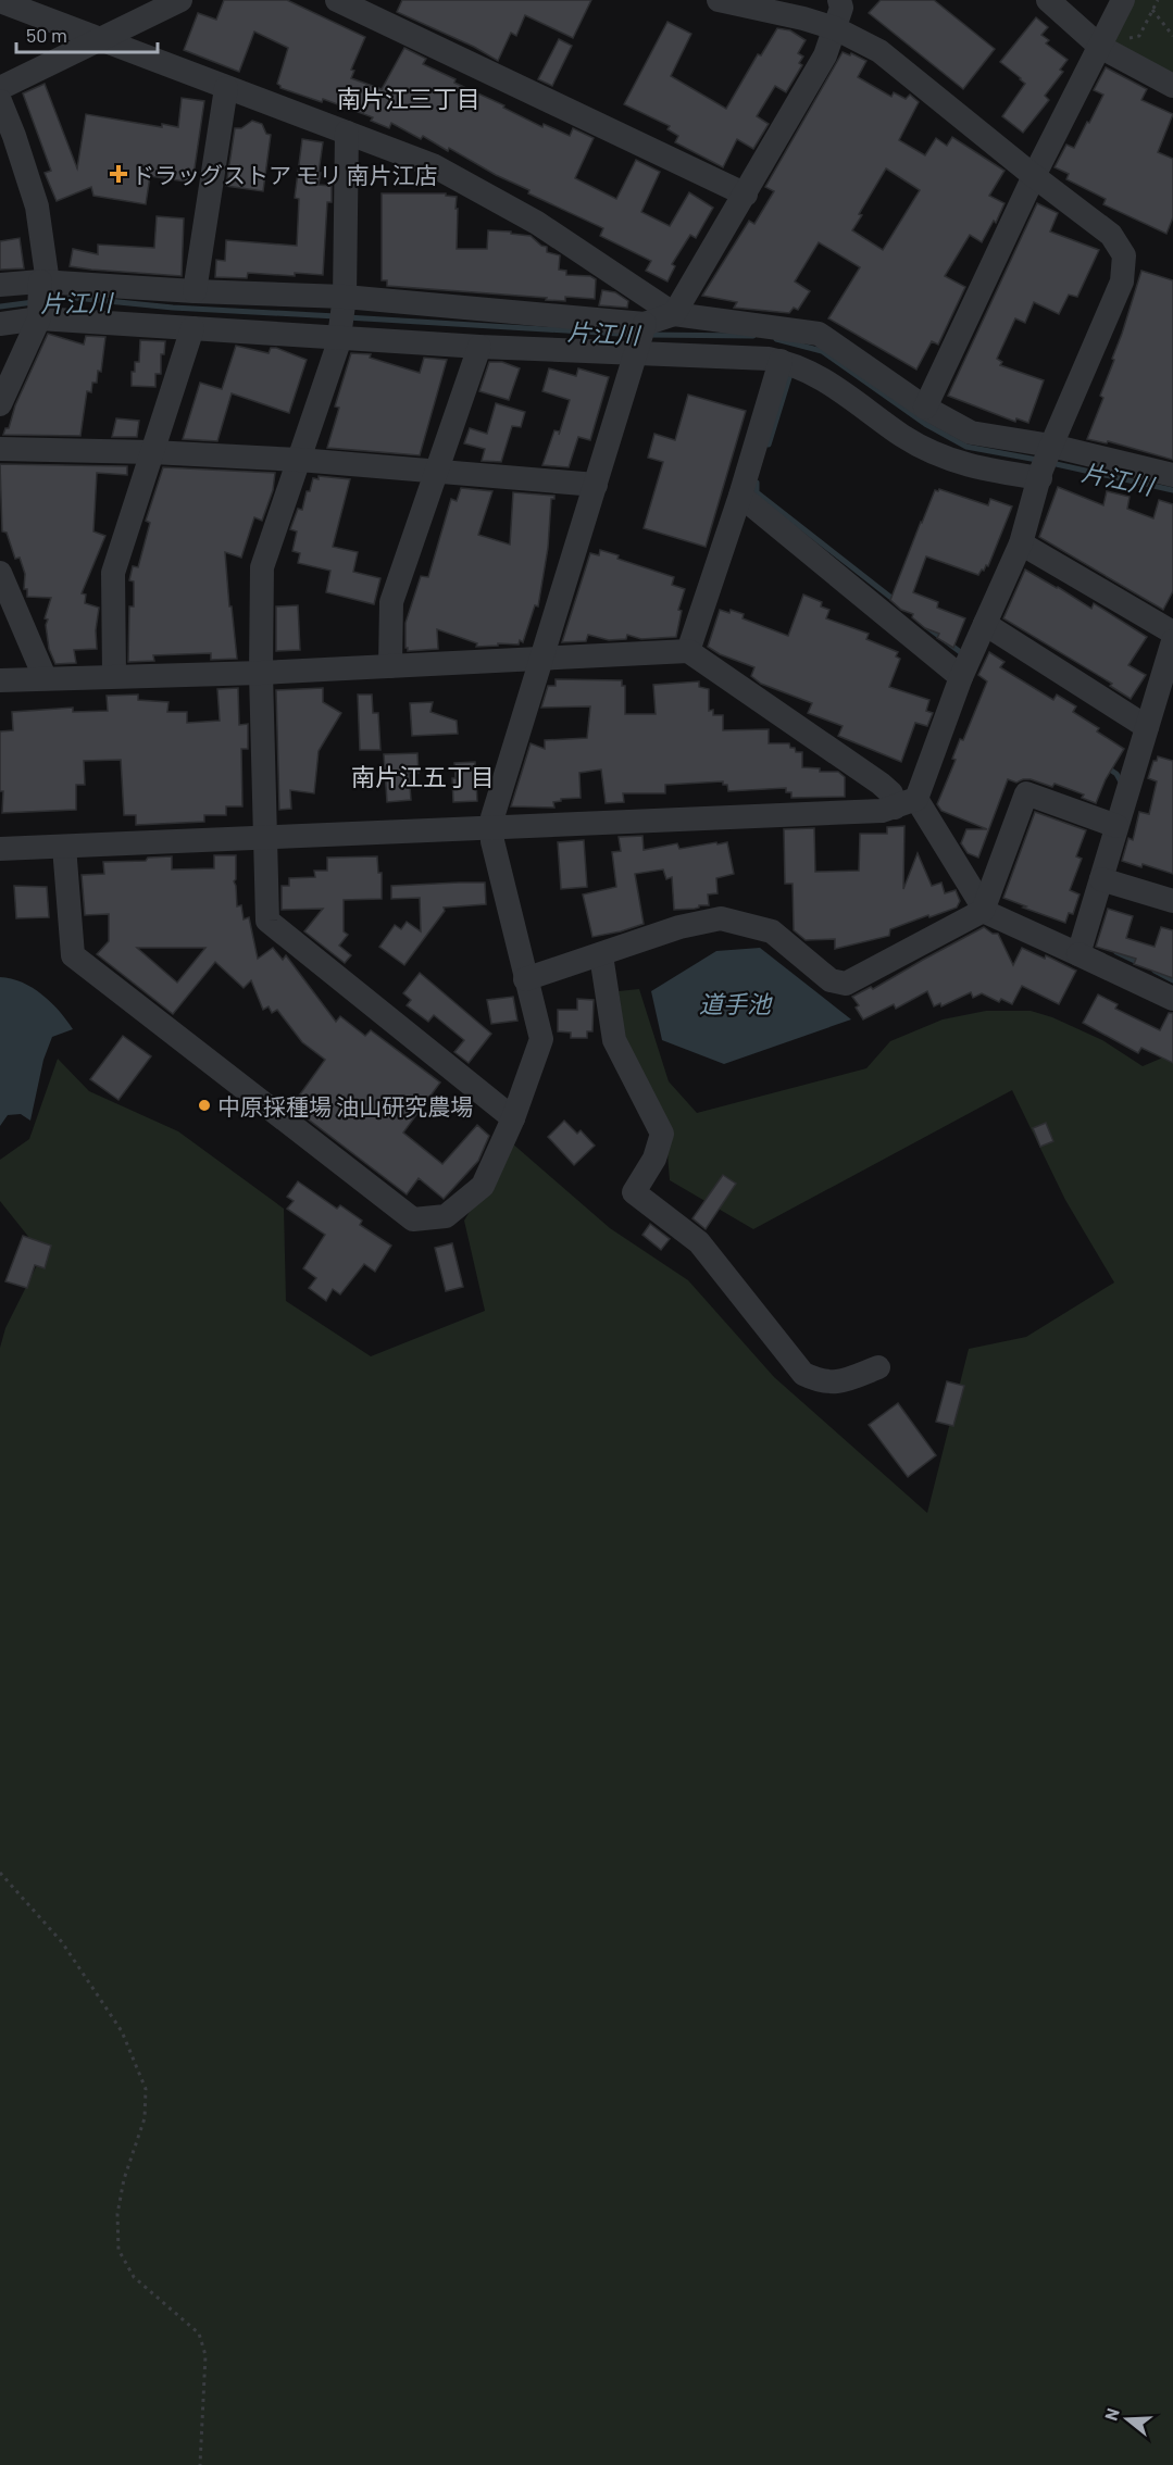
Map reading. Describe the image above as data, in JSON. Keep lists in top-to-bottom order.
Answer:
{
  "districts": ["南片江三丁目", "南片江五丁目"],
  "water": ["片江川", "道手池"],
  "places": {
    "health": ["ドラッグストア モリ 南片江店"],
    "other": ["中原採種場 油山研究農場"]
  },
  "scale_bar": "50 m",
  "north": "left"
}
